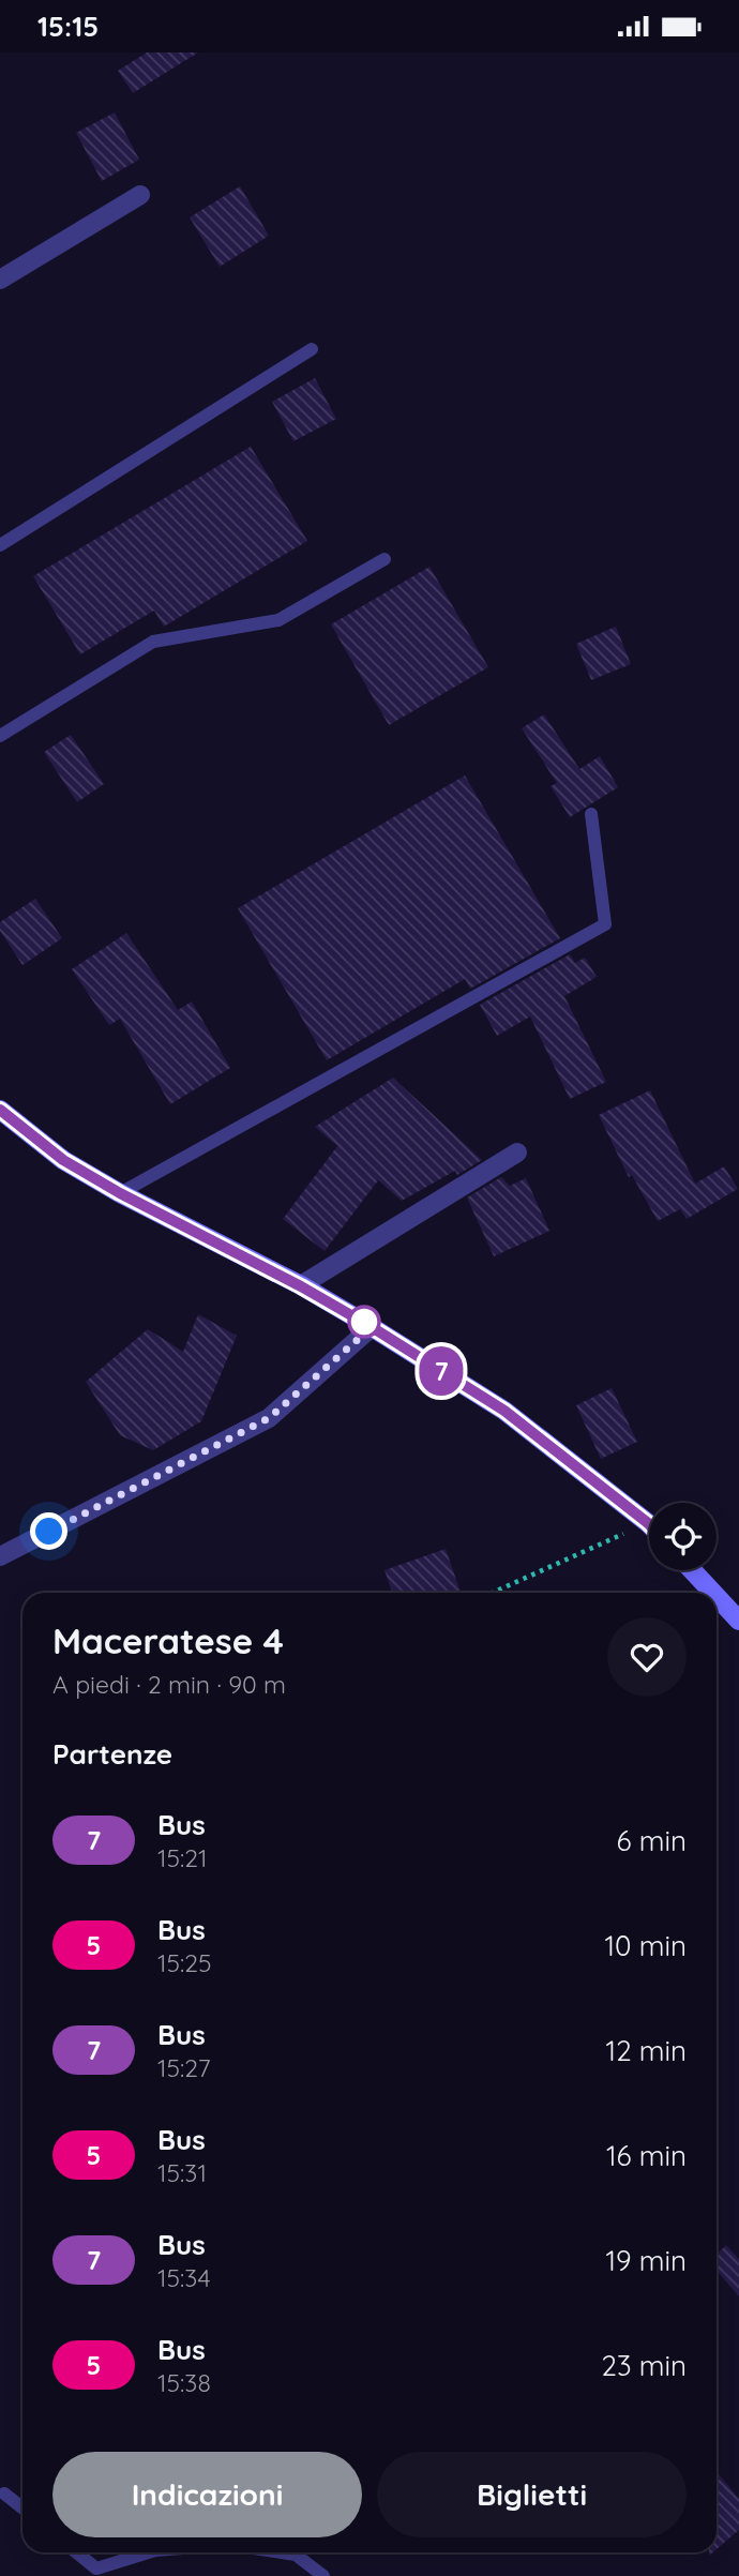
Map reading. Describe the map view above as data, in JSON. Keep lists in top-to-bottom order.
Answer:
{
  "lines": ["bus line 7"],
  "page": {
    "status": "15:15",
    "on_map": "7",
    "heading": [
      ["Maceratese 4", "A piedi · 2 min · 90 m"],
      "Partenze"
    ],
    "list": [
      {
        "mark": "7",
        "name": "Bus",
        "note": "15:21",
        "value": "6 min"
      },
      {
        "mark": "5",
        "name": "Bus",
        "note": "15:25",
        "value": "10 min"
      },
      {
        "mark": "7",
        "name": "Bus",
        "note": "15:27",
        "value": "12 min"
      },
      {
        "mark": "5",
        "name": "Bus",
        "note": "15:31",
        "value": "16 min"
      },
      {
        "mark": "7",
        "name": "Bus",
        "note": "15:34",
        "value": "19 min"
      },
      {
        "mark": "5",
        "name": "Bus",
        "note": "15:38",
        "value": "23 min"
      }
    ],
    "buttons": ["Indicazioni", "Biglietti"]
  }
}
